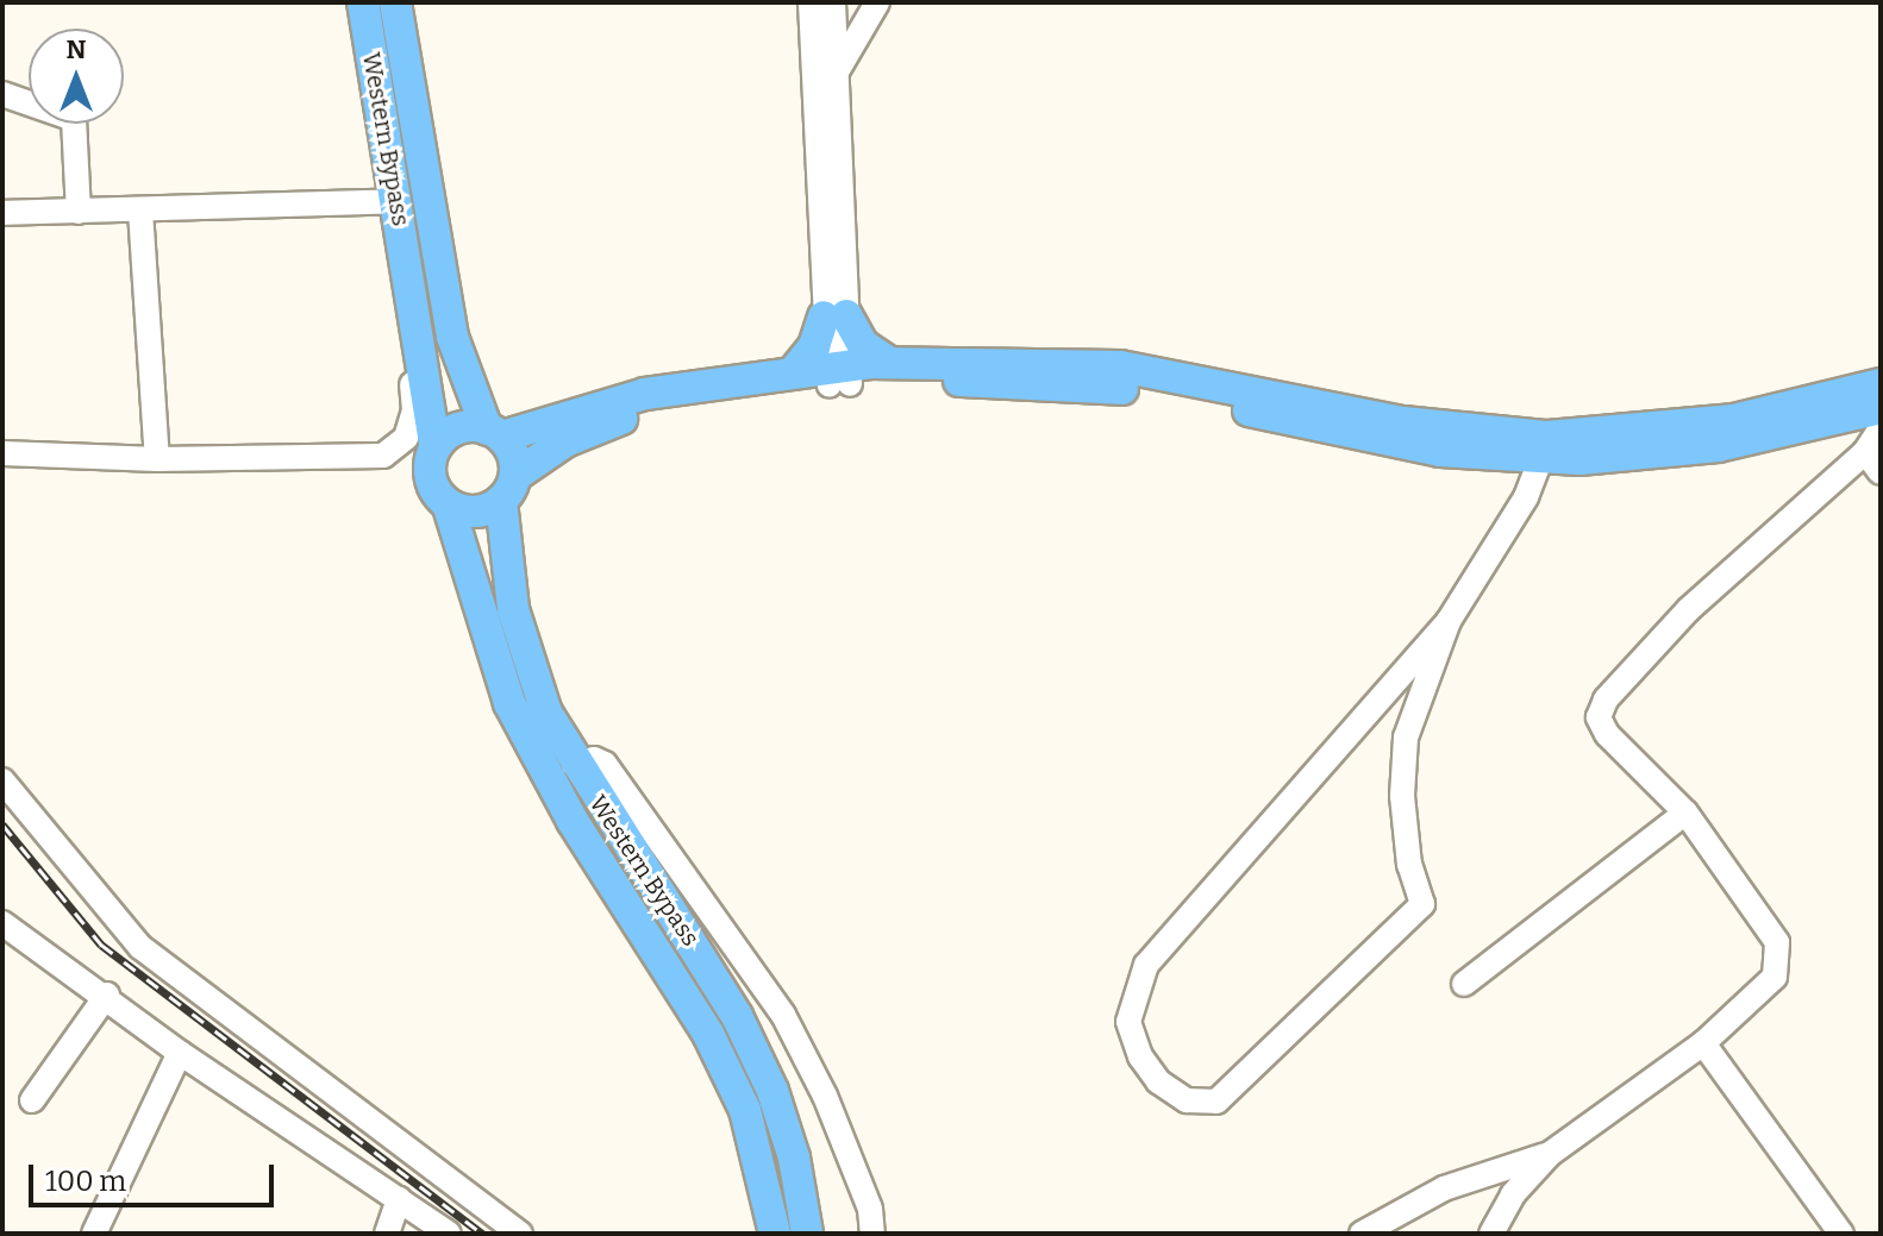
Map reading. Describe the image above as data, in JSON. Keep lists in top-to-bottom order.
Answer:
{
  "streets": {
    "main road": ["Western Bypass"]
  },
  "scale_bar": "100 m",
  "north": "top"
}
